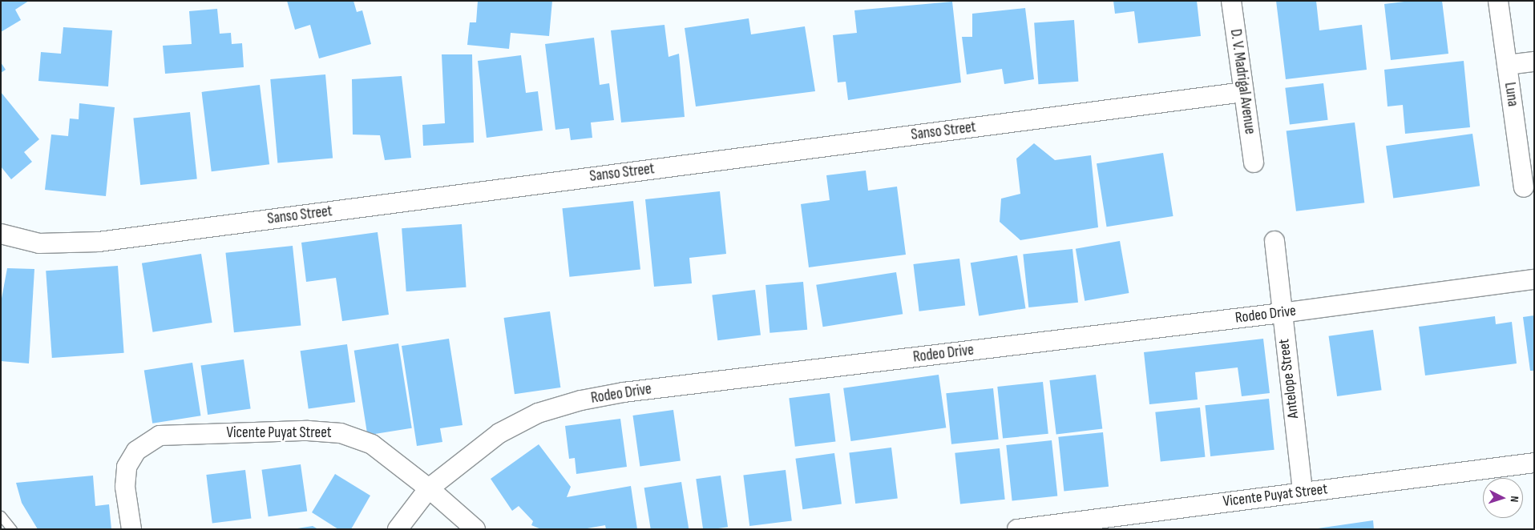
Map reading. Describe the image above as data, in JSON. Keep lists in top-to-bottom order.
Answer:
{
  "streets": {
    "street": [
      "D. V. Madrigal Avenue",
      "Luna",
      "Sanso Street",
      "Rodeo Drive",
      "Antelope Street",
      "Vicente Puyat Street"
    ]
  },
  "crossings": [
    ["D. V. Madrigal Avenue", "Sanso Street"],
    ["Rodeo Drive", "Antelope Street"],
    ["Rodeo Drive", "Vicente Puyat Street"],
    ["Antelope Street", "Vicente Puyat Street"]
  ],
  "north": "right"
}
